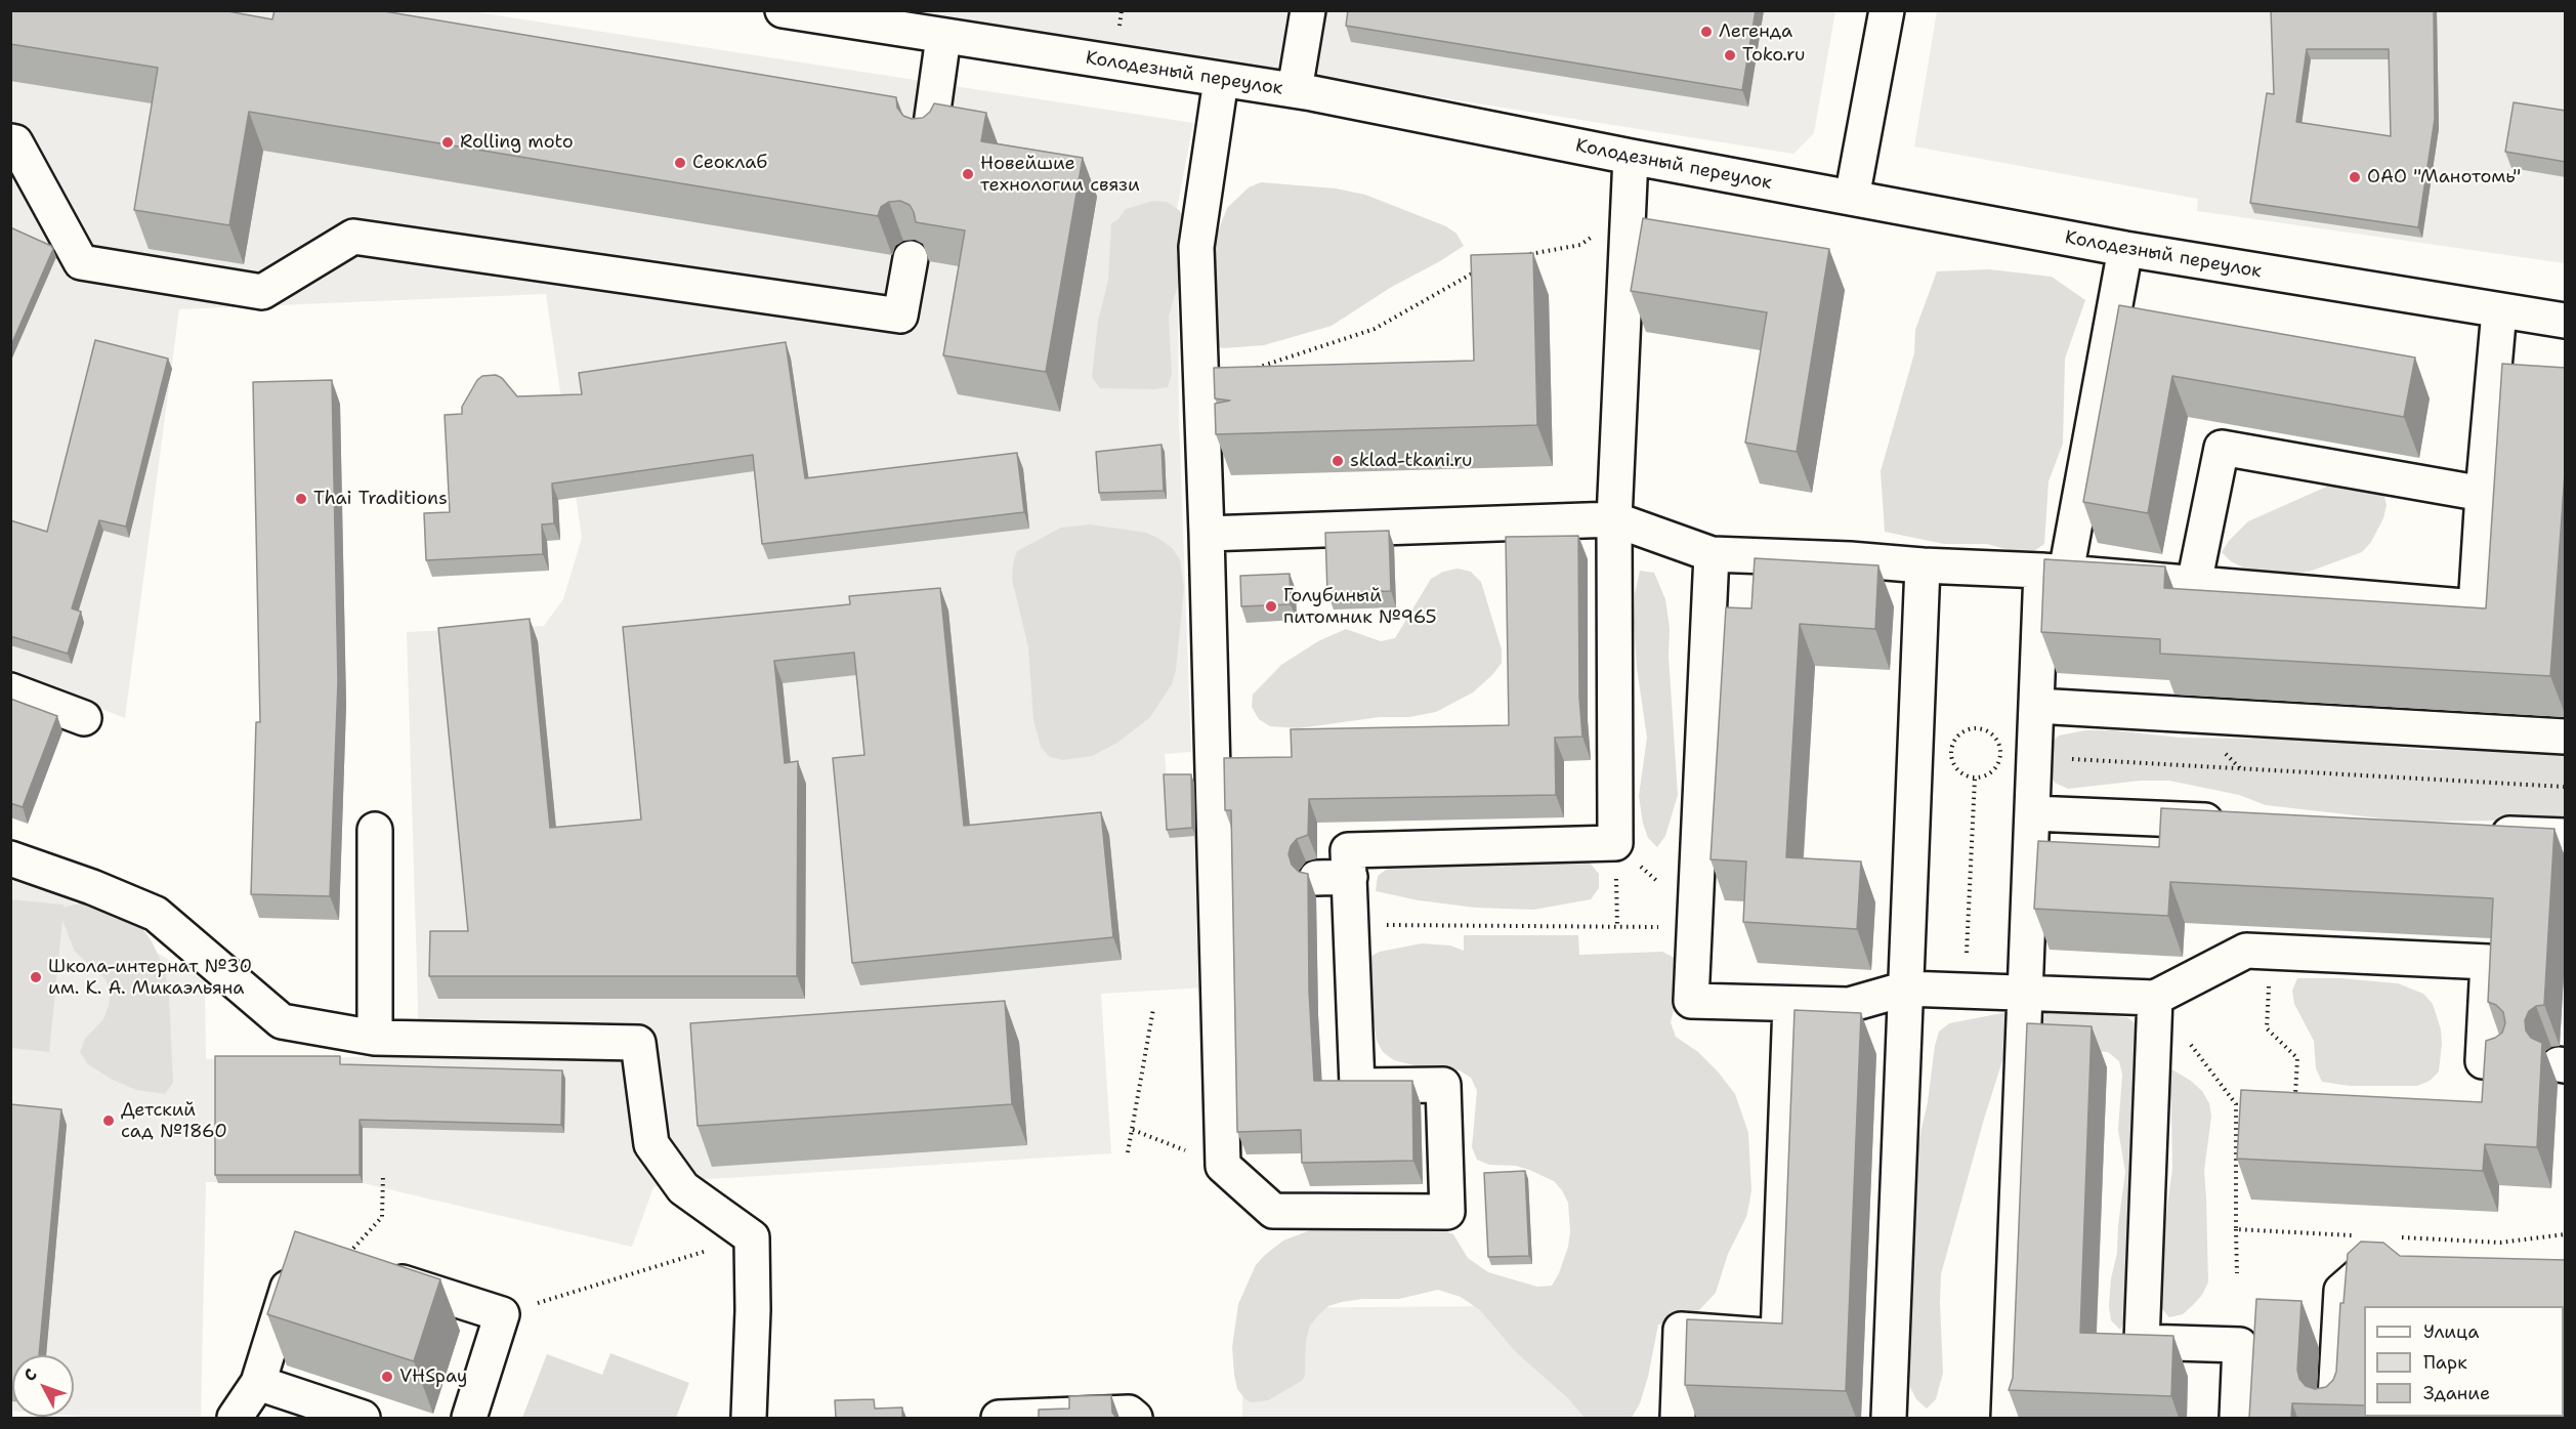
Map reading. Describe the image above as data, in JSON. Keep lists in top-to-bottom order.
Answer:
{
  "streets": {
    "street": ["Колодезный переулок"]
  },
  "places": [
    "Легенда",
    "Toko.ru",
    "Rolling moto",
    "Сеоклаб",
    "Новейшие технологии связи",
    "ОАО \"Манотомь\"",
    "sklad-tkani.ru",
    "Thai Traditions",
    "Голубиный питомник №965",
    "Школа-интернат №30 им. К. А. Микаэльяна",
    "Детский сад №1860",
    "VHSpay"
  ],
  "legend": ["Улица", "Парк", "Здание"],
  "north": "top left"
}
